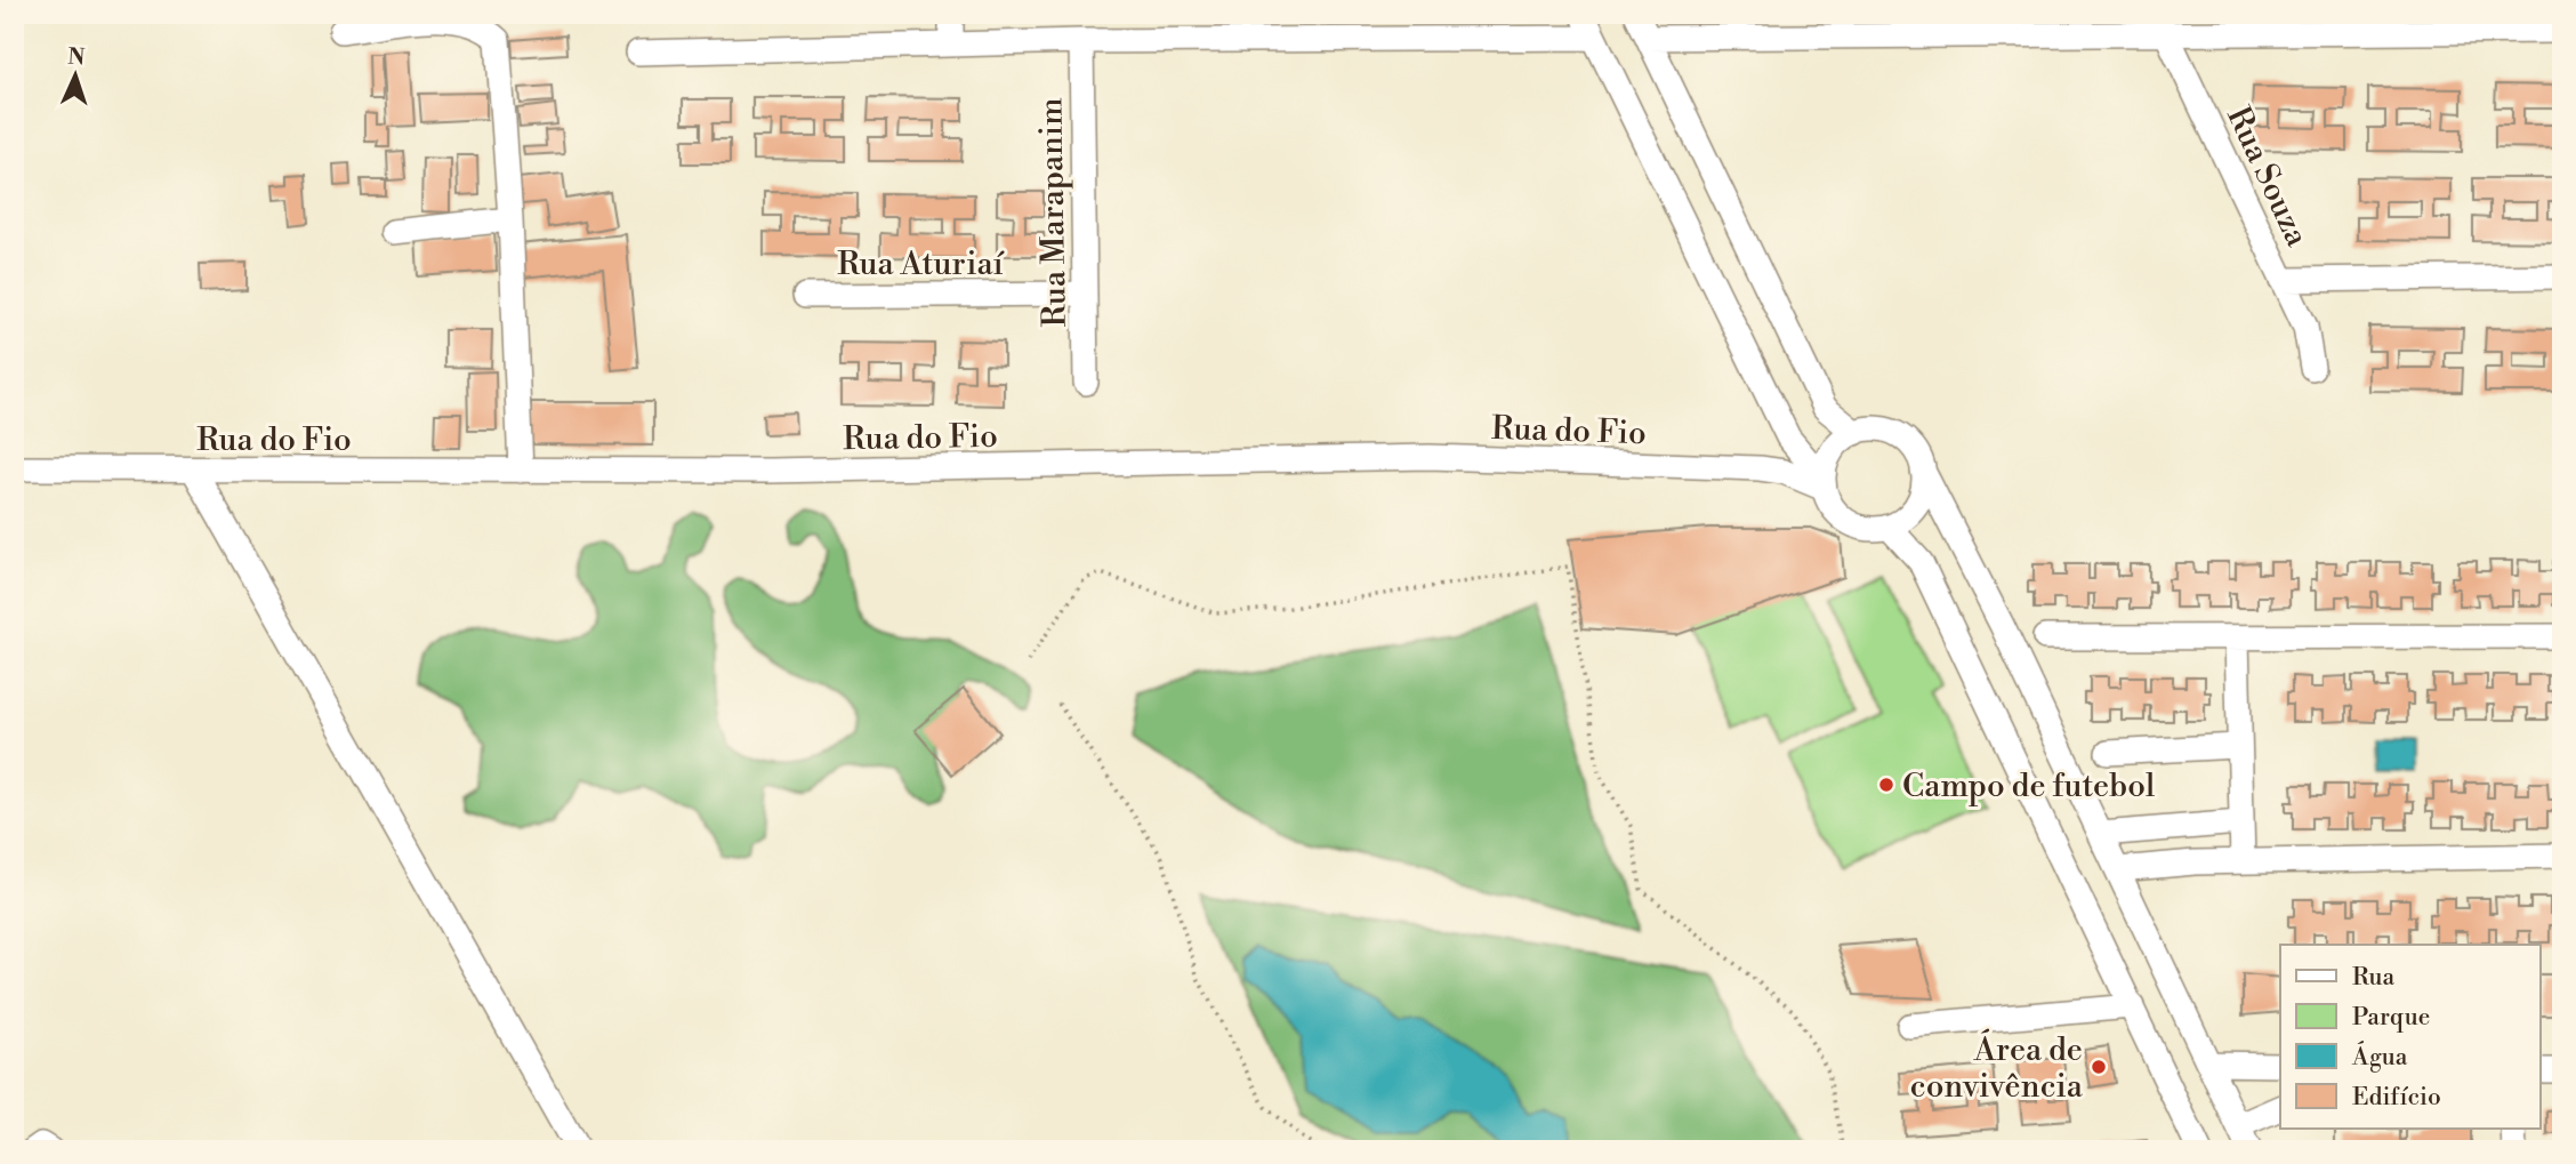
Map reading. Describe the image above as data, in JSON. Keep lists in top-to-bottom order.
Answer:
{
  "streets": {
    "street": [
      "Rua Souza",
      "Rua Marapanim",
      "Rua Aturiaí",
      "Rua do Fio"
    ]
  },
  "crossings": [
    ["Rua Marapanim", "Rua Aturiaí"]
  ],
  "places": ["Campo de futebol", "Área de convivência"],
  "legend": [
    "Rua",
    "Parque",
    "Água",
    "Edifício"
  ],
  "north": "top"
}
